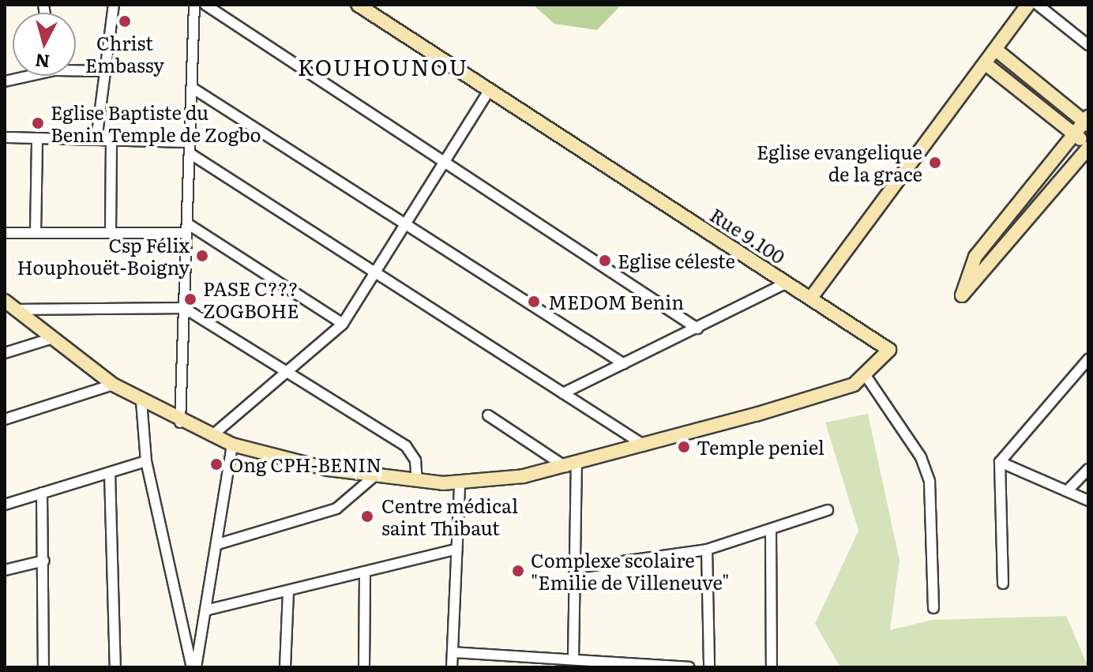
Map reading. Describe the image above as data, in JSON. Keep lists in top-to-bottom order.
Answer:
{
  "streets": {
    "street": ["Rue 9.100"]
  },
  "districts": ["KOUHOUNOU"],
  "places": [
    "Christ Embassy",
    "Eglise Baptiste du Benin Temple de Zogbo",
    "Eglise evangelique de la grace",
    "Csp Félix Houphouët-Boigny",
    "Eglise céleste",
    "PASE C??? ZOGBOHE",
    "MEDOM Benin",
    "Temple peniel",
    "Ong CPH-BENIN",
    "Centre médical saint Thibaut",
    "Complexe scolaire \"Emilie de Villeneuve\""
  ],
  "north": "bottom"
}
